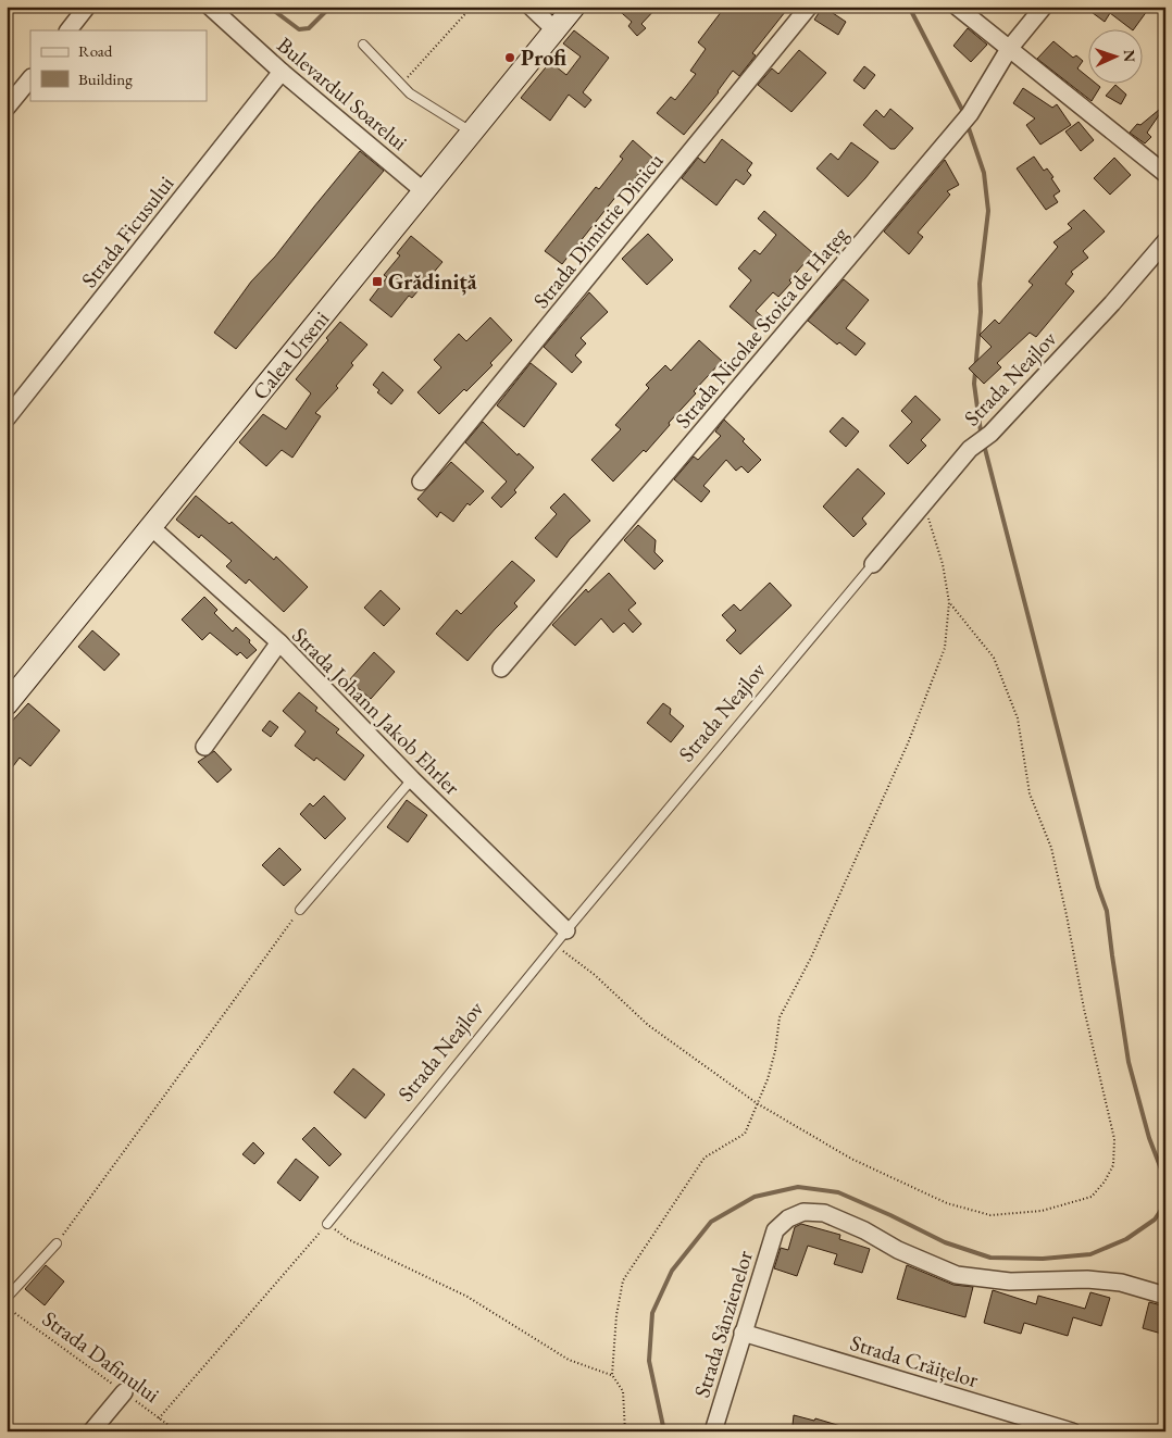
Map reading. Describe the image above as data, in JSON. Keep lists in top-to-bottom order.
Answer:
{
  "streets": {
    "street": [
      "Bulevardul Soarelui",
      "Strada Dimitrie Dinicu",
      "Strada Ficusului",
      "Strada Nicolae Stoica de Hațeg",
      "Calea Urseni",
      "Strada Neajlov",
      "Strada Johann Jakob Ehrler",
      "Strada Sânzienelor",
      "Strada Crăițelor"
    ],
    "path": ["Strada Dafinului"]
  },
  "crossings": [
    ["Bulevardul Soarelui", "Strada Ficusului"],
    ["Bulevardul Soarelui", "Calea Urseni"],
    ["Calea Urseni", "Strada Johann Jakob Ehrler"],
    ["Strada Neajlov", "Strada Johann Jakob Ehrler"],
    ["Strada Sânzienelor", "Strada Crăițelor"]
  ],
  "places": {
    "other": ["Profi"],
    "transit": ["Grădiniță"]
  },
  "legend": ["Road", "Building"],
  "north": "right"
}
